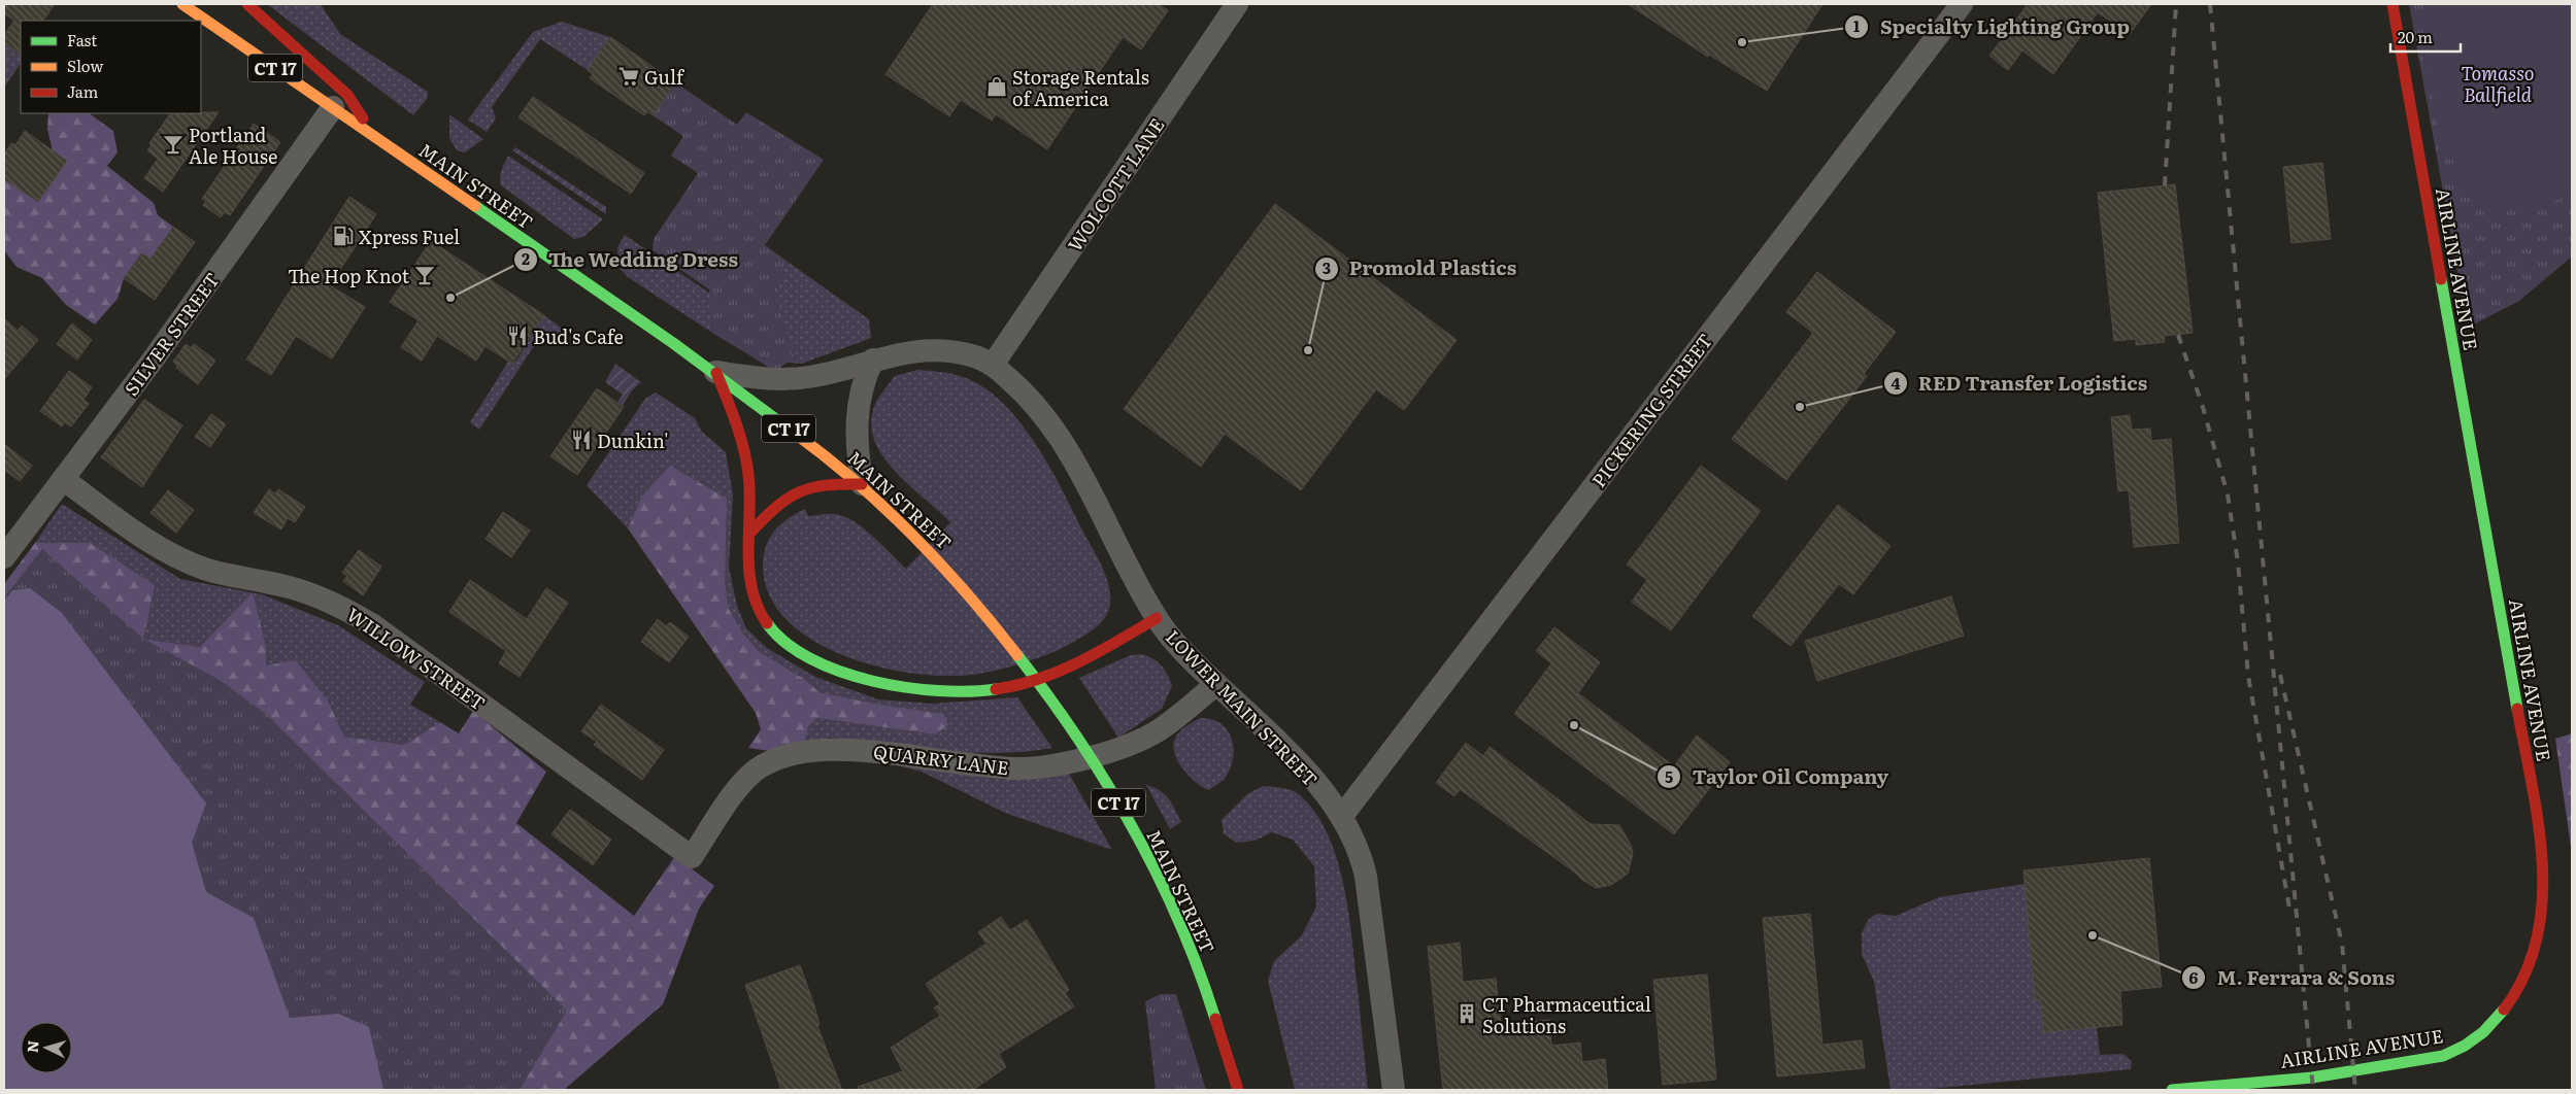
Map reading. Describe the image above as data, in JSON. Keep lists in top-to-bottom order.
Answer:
{
  "streets": {
    "main road": ["CT 17", "MAIN STREET", "AIRLINE AVENUE"],
    "street": [
      "WOLCOTT LANE",
      "SILVER STREET",
      "PICKERING STREET",
      "WILLOW STREET",
      "LOWER MAIN STREET",
      "QUARRY LANE"
    ]
  },
  "crossings": [
    ["CT 17", "MAIN STREET"],
    ["WOLCOTT LANE", "LOWER MAIN STREET"],
    ["MAIN STREET", "SILVER STREET"],
    ["MAIN STREET", "LOWER MAIN STREET"],
    ["SILVER STREET", "WILLOW STREET"],
    ["PICKERING STREET", "LOWER MAIN STREET"],
    ["WILLOW STREET", "QUARRY LANE"],
    ["LOWER MAIN STREET", "QUARRY LANE"]
  ],
  "parks": ["Tomasso Ballfield"],
  "places": {
    "other": [
      "Specialty Lighting Group",
      "The Wedding Dress",
      "Promold Plastics",
      "RED Transfer Logistics",
      "Taylor Oil Company",
      "M. Ferrara & Sons"
    ],
    "supermarket": ["Gulf"],
    "shop": ["Storage Rentals of America"],
    "bar": ["Portland Ale House", "The Hop Knot"],
    "fuel station": ["Xpress Fuel"],
    "restaurant": ["Bud's Cafe", "Dunkin'"],
    "building": ["CT Pharmaceutical Solutions"]
  },
  "legend": ["Fast", "Slow", "Jam"],
  "scale_bar": "20 m",
  "north": "left"
}
